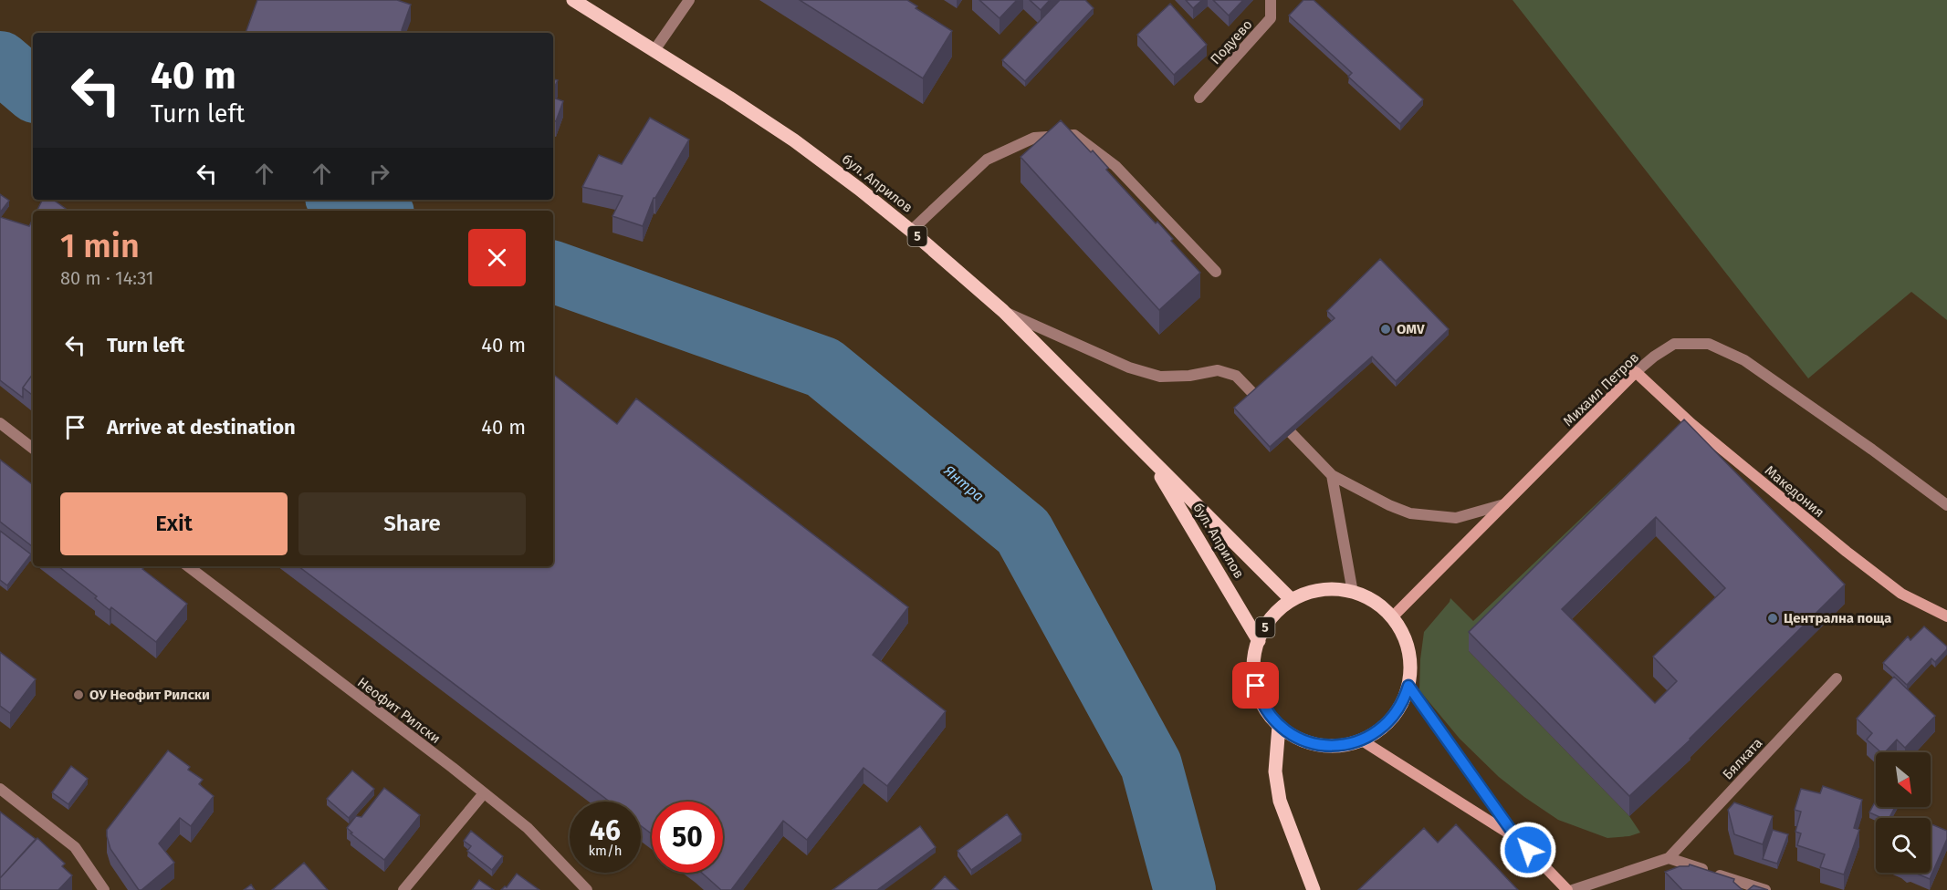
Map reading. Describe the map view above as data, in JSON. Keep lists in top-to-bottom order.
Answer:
{
  "streets": {
    "main road": [
      "бул. Априлов",
      "5",
      "Михаил Петров",
      "Македония"
    ],
    "street": ["Подуево", "Неофит Рилски", "Бялката"]
  },
  "crossings": [
    ["бул. Априлов", "5"],
    ["бул. Априлов", "Михаил Петров"],
    ["5", "Михаил Петров"],
    ["Михаил Петров", "Македония"]
  ],
  "water": ["Янтра"],
  "places": ["OMV", "Централна поща", "ОУ Неофит Рилски"],
  "north": "bottom right",
  "page": {
    "turn": ["40 m", "Turn left"],
    "heading": ["1 min", "80 m · 14:31"],
    "list": [
      {
        "name": "Turn left",
        "value": "40 m"
      },
      {
        "name": "Arrive at destination",
        "value": "40 m"
      }
    ],
    "buttons": ["Exit", "Share"],
    "speed": "46 km/h",
    "limit": "50"
  }
}
